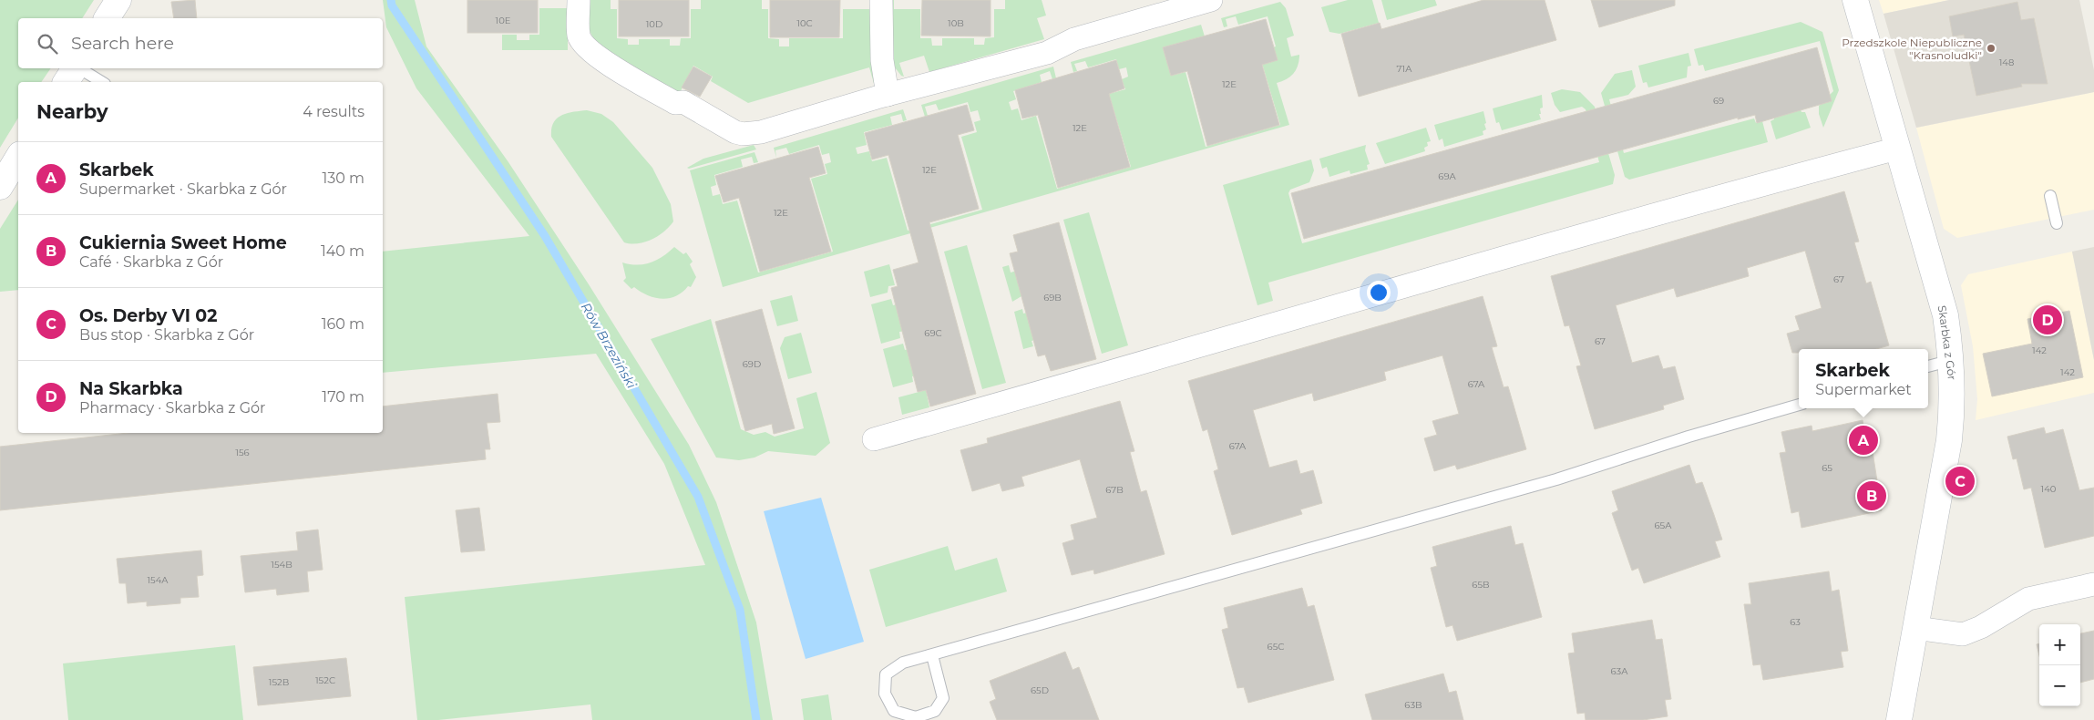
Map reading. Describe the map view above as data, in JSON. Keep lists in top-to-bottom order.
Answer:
{
  "streets": {
    "street": ["Skarbka z Gór"]
  },
  "water": ["Rów Brzeziński"],
  "places": ["Przedszkole Niepubliczne \"Krasnoludki\""],
  "house_numbers": [
    "10E",
    "10C",
    "10B",
    "10D",
    "148",
    "71A",
    "12E",
    "69",
    "12E",
    "12E",
    "69A",
    "12E",
    "67",
    "69B",
    "69C",
    "67",
    "142",
    "69D",
    "142",
    "67A",
    "67A",
    "156",
    "65",
    "140",
    "67B",
    "65A",
    "154B",
    "154A",
    "65B",
    "63",
    "65C",
    "63A",
    "152C",
    "152B",
    "65D",
    "63B"
  ],
  "page": {
    "search": "Search here",
    "heading": ["Nearby", "4 results"],
    "list": [
      {
        "mark": "A",
        "name": "Skarbek",
        "note": "Supermarket · Skarbka z Gór",
        "value": "130 m"
      },
      {
        "mark": "B",
        "name": "Cukiernia Sweet Home",
        "note": "Café · Skarbka z Gór",
        "value": "140 m"
      },
      {
        "mark": "C",
        "name": "Os. Derby VI 02",
        "note": "Bus stop · Skarbka z Gór",
        "value": "160 m"
      },
      {
        "mark": "D",
        "name": "Na Skarbka",
        "note": "Pharmacy · Skarbka z Gór",
        "value": "170 m"
      }
    ],
    "pins": [
      "D",
      "A",
      "C",
      "B"
    ],
    "popup": ["Skarbek", "Supermarket"],
    "map_buttons": ["+", "−"]
  }
}
